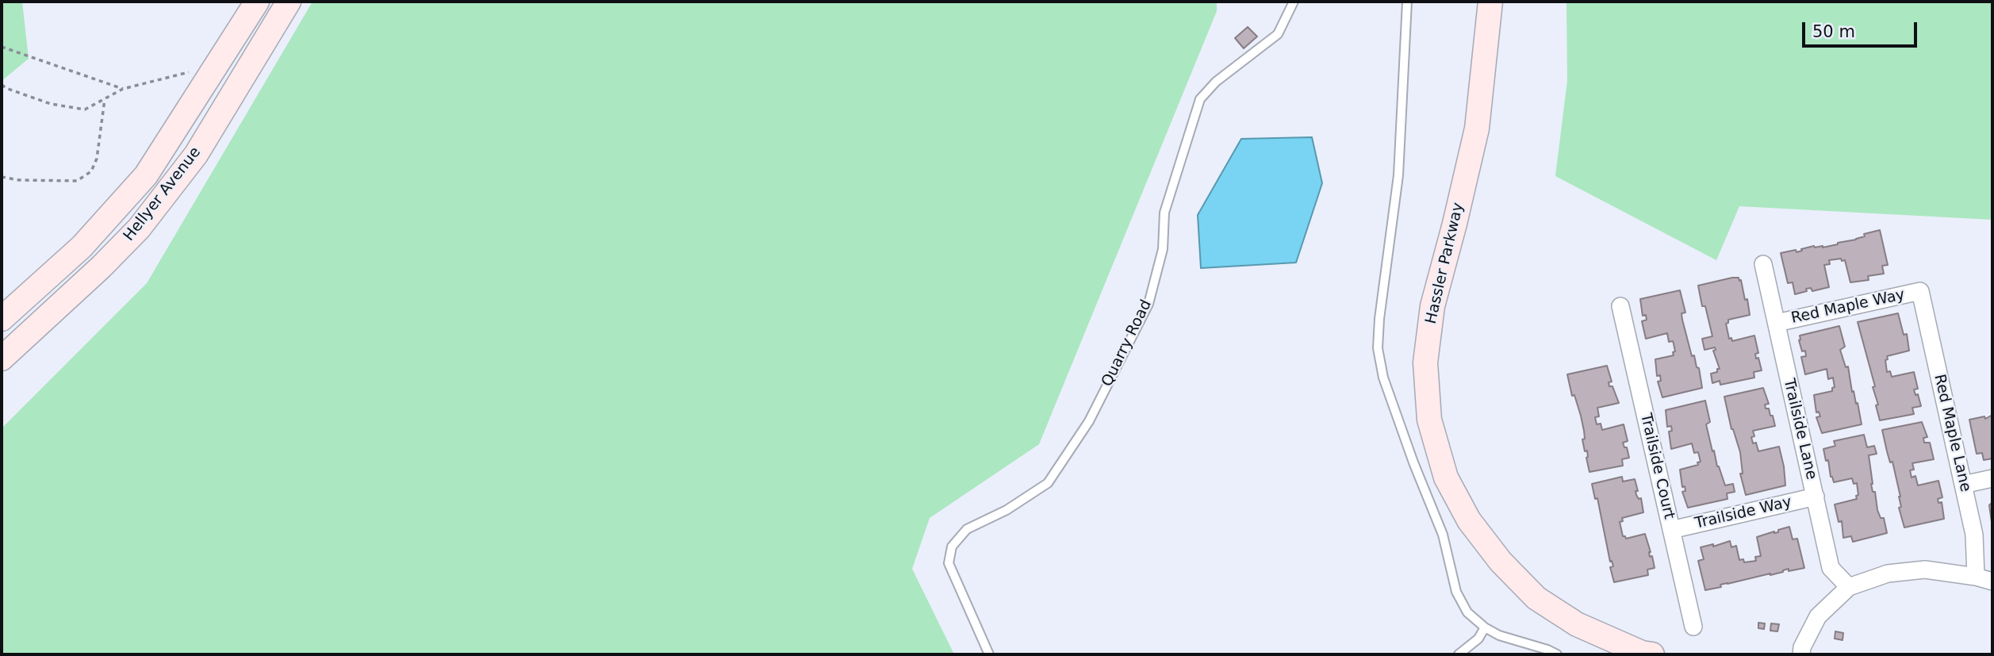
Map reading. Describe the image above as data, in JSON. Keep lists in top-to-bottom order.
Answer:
{
  "streets": {
    "main road": ["Hellyer Avenue", "Hassler Parkway"],
    "street": [
      "Red Maple Way",
      "Trailside Lane",
      "Red Maple Lane",
      "Trailside Court",
      "Trailside Way"
    ],
    "lane": ["Quarry Road"]
  },
  "crossings": [
    ["Red Maple Way", "Trailside Lane"],
    ["Red Maple Way", "Red Maple Lane"],
    ["Trailside Lane", "Trailside Way"],
    ["Trailside Court", "Trailside Way"]
  ],
  "scale_bar": "50 m"
}
